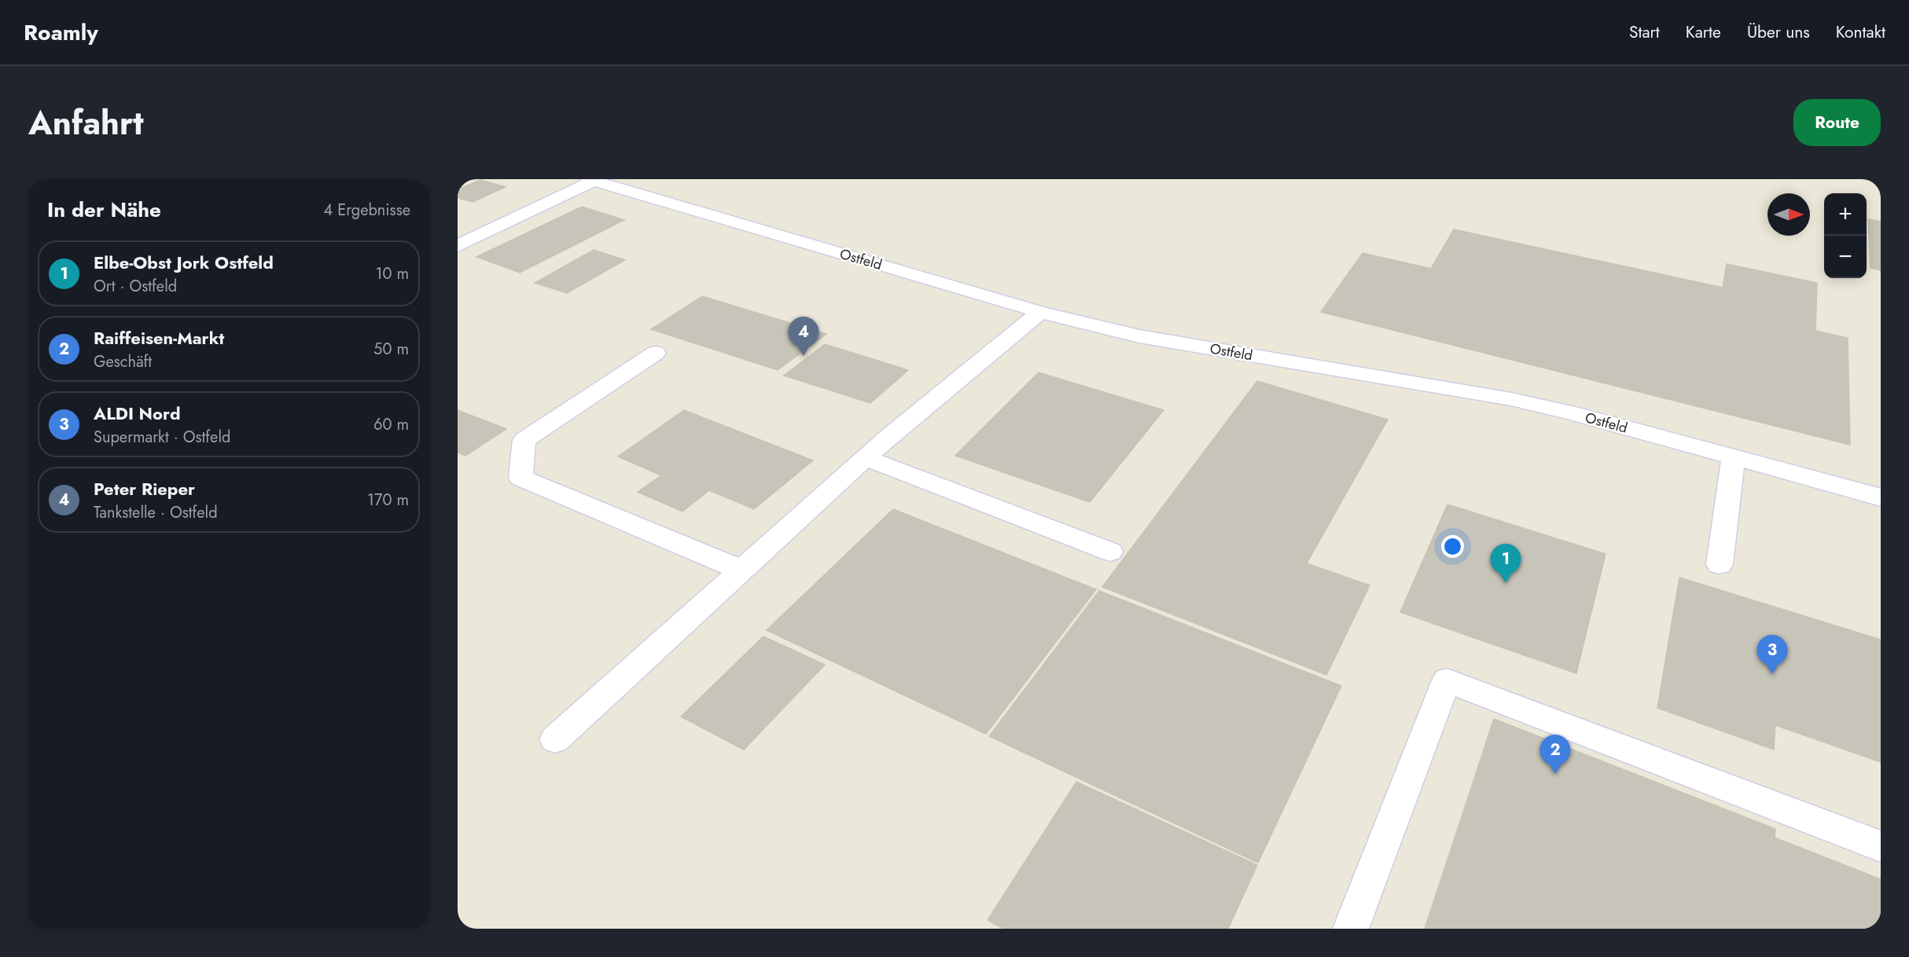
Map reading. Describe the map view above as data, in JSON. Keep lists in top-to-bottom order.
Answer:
{
  "streets": {
    "street": ["Ostfeld"]
  },
  "north": "right",
  "page": {
    "header": "Roamly",
    "nav": [
      "Start",
      "Karte",
      "Über uns",
      "Kontakt"
    ],
    "title": "Anfahrt",
    "buttons": "Route",
    "heading": ["In der Nähe", "4 Ergebnisse"],
    "map_buttons": ["+", "−"],
    "list": [
      {
        "mark": "1",
        "name": "Elbe-Obst Jork Ostfeld",
        "note": "Ort · Ostfeld",
        "value": "10 m"
      },
      {
        "mark": "2",
        "name": "Raiffeisen-Markt",
        "note": "Geschäft",
        "value": "50 m"
      },
      {
        "mark": "3",
        "name": "ALDI Nord",
        "note": "Supermarkt · Ostfeld",
        "value": "60 m"
      },
      {
        "mark": "4",
        "name": "Peter Rieper",
        "note": "Tankstelle · Ostfeld",
        "value": "170 m"
      }
    ],
    "pins": [
      "4",
      "1",
      "3",
      "2"
    ]
  }
}
